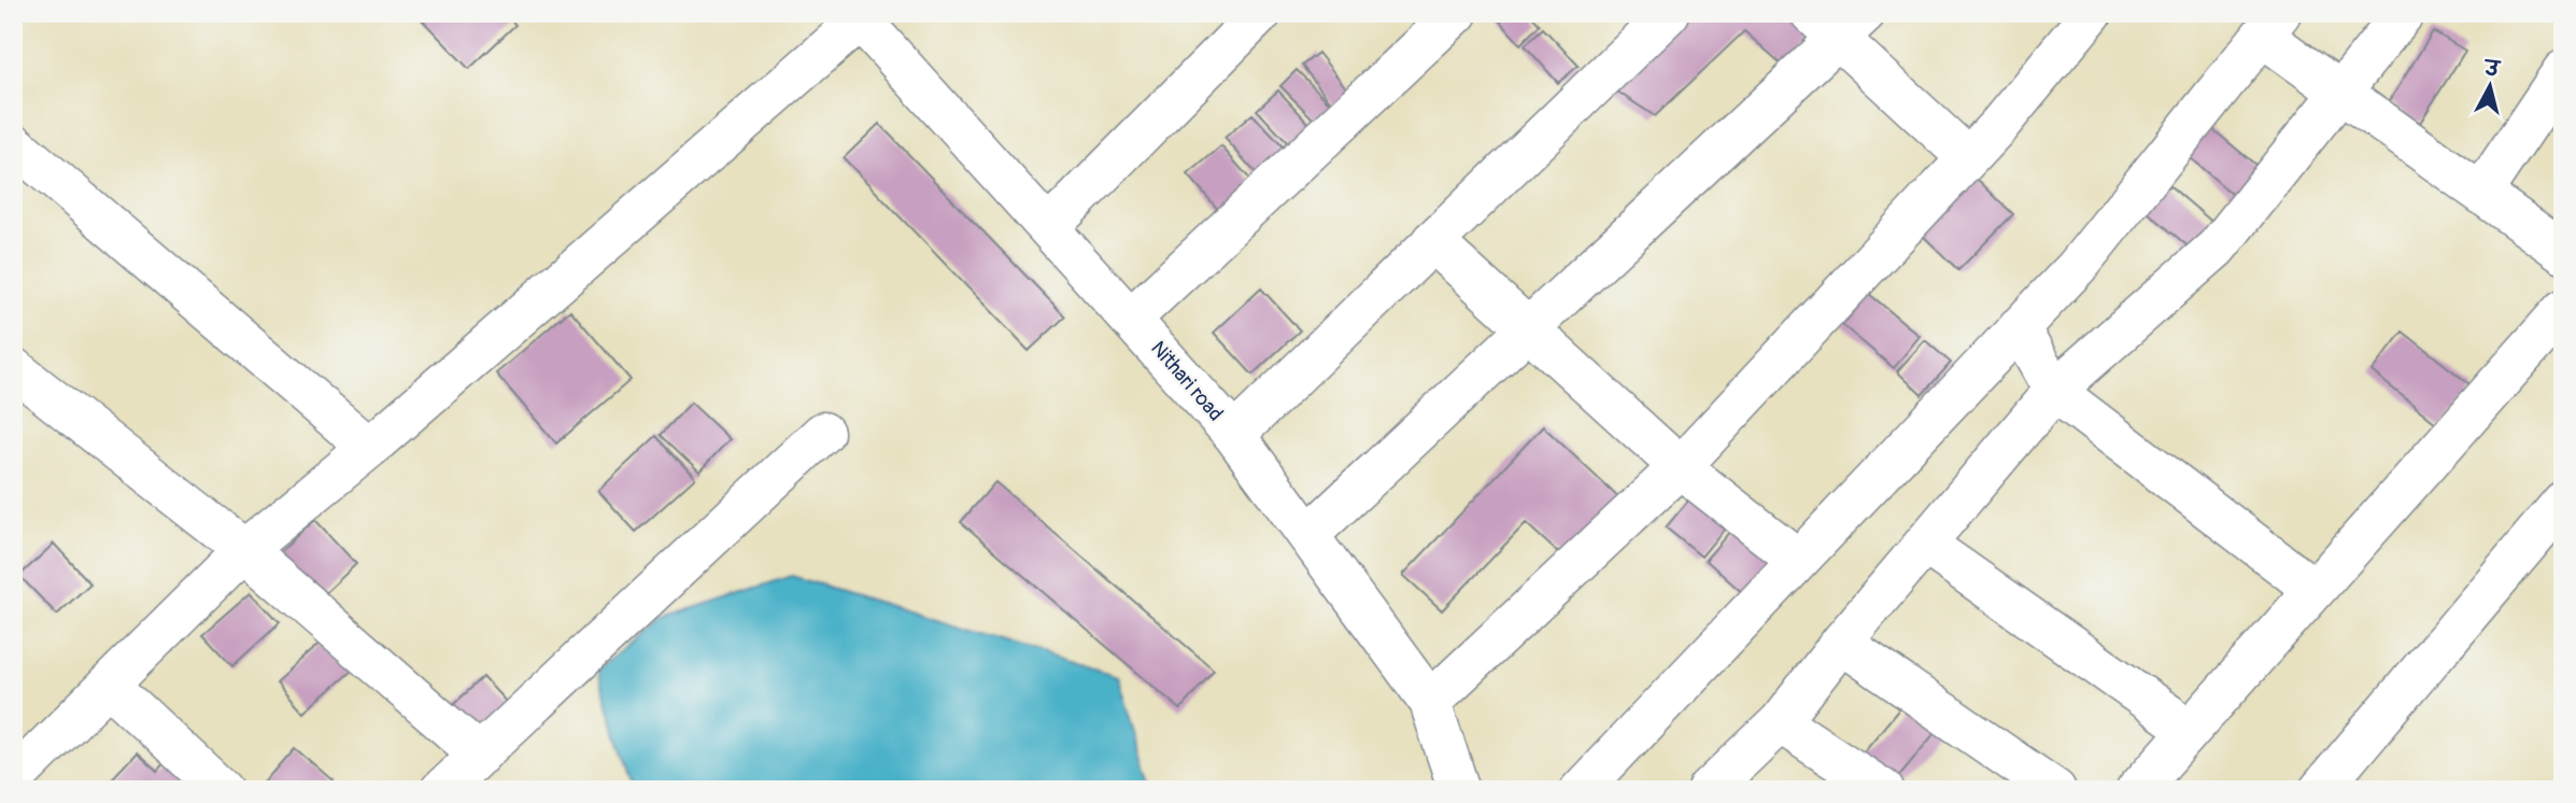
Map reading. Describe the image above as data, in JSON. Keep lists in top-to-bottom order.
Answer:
{
  "streets": {
    "street": ["Nithari road"]
  },
  "north": "top"
}
